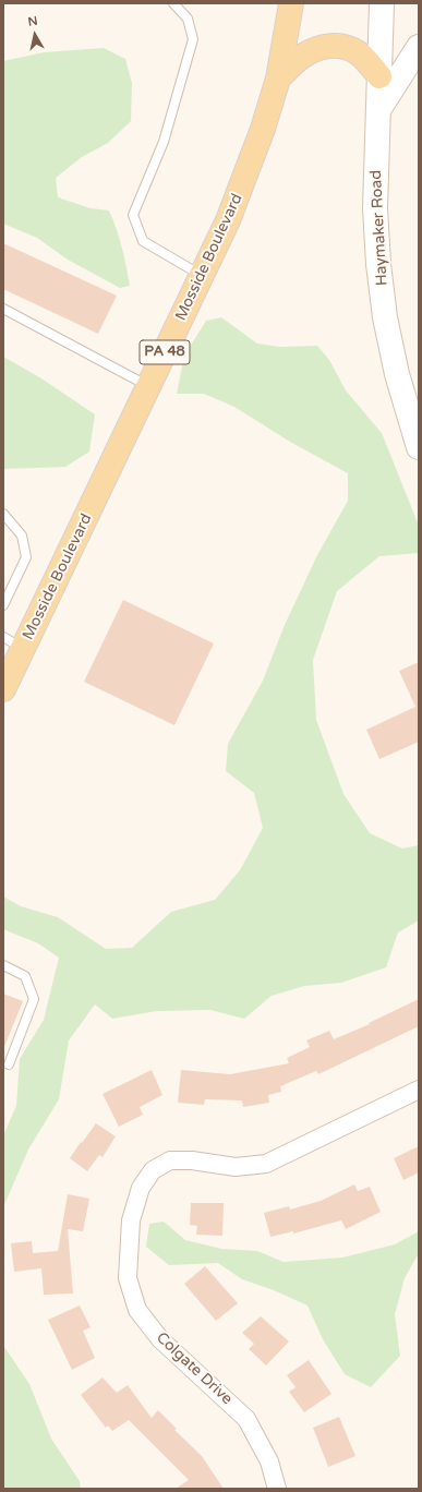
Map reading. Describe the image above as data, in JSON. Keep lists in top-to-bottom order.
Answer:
{
  "streets": {
    "main road": ["Haymaker Road", "Mosside Boulevard", "PA 48"],
    "street": ["Colgate Drive"]
  },
  "north": "top"
}
